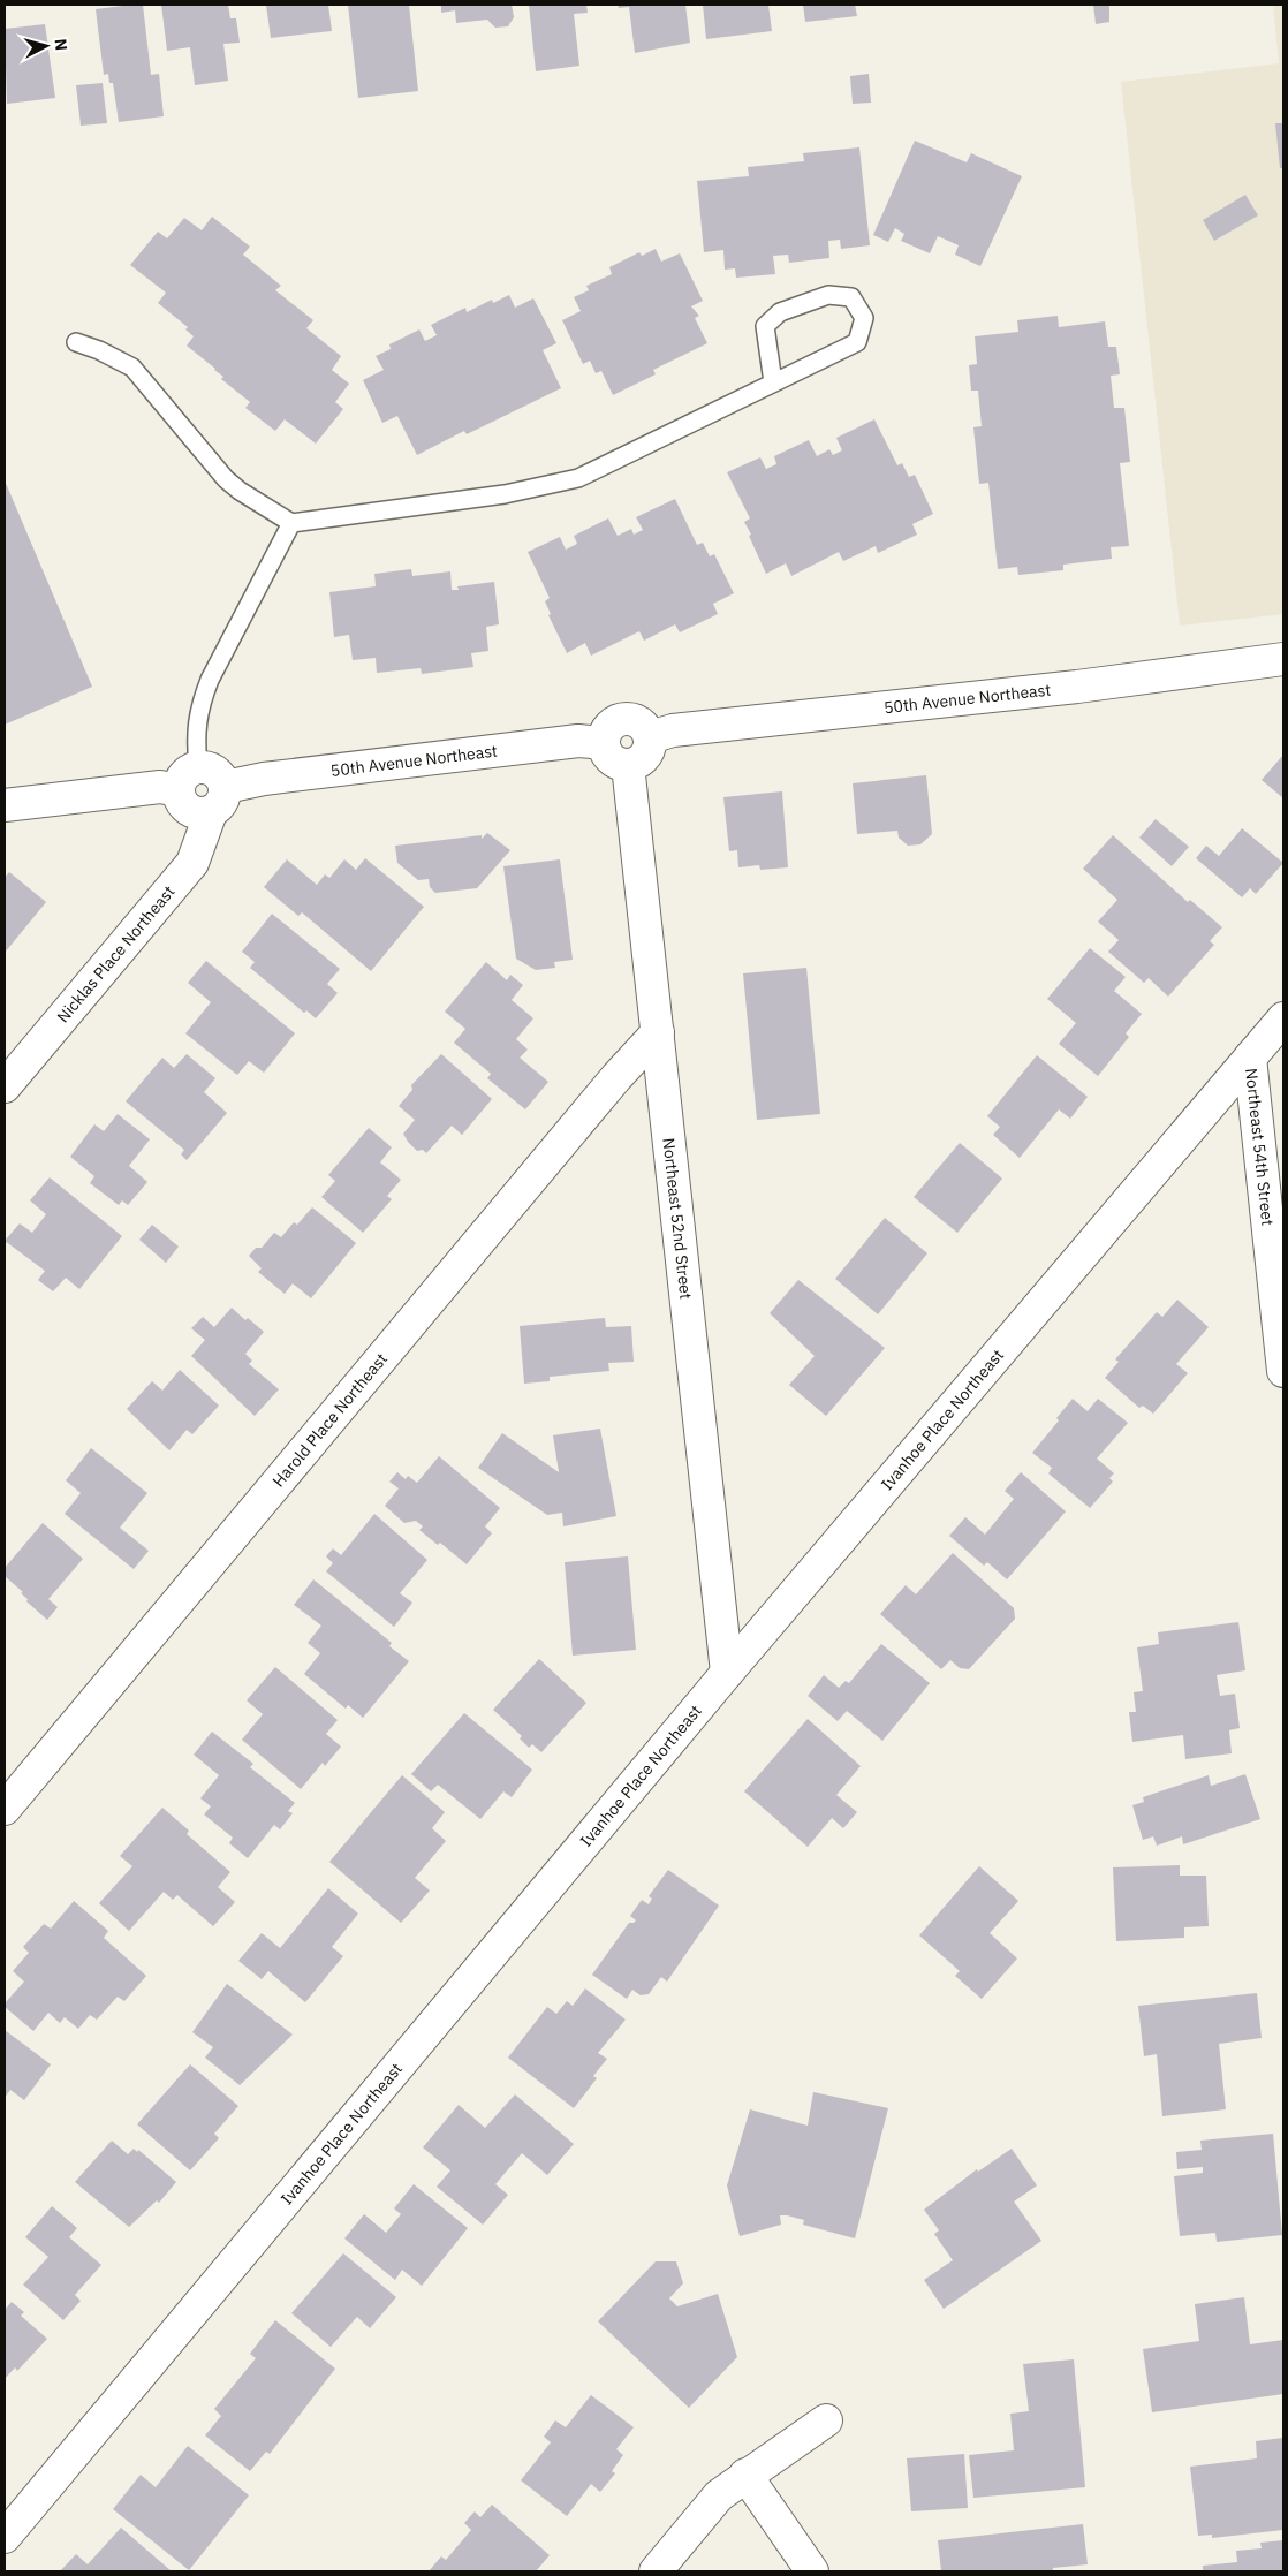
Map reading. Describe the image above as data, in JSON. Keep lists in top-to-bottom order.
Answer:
{
  "streets": {
    "street": [
      "50th Avenue Northeast",
      "Nicklas Place Northeast",
      "Northeast 54th Street",
      "Northeast 52nd Street",
      "Harold Place Northeast",
      "Ivanhoe Place Northeast"
    ]
  },
  "crossings": [
    ["50th Avenue Northeast", "Nicklas Place Northeast"],
    ["50th Avenue Northeast", "Northeast 52nd Street"],
    ["Northeast 54th Street", "Ivanhoe Place Northeast"],
    ["Northeast 52nd Street", "Harold Place Northeast"],
    ["Northeast 52nd Street", "Ivanhoe Place Northeast"]
  ],
  "north": "right"
}
